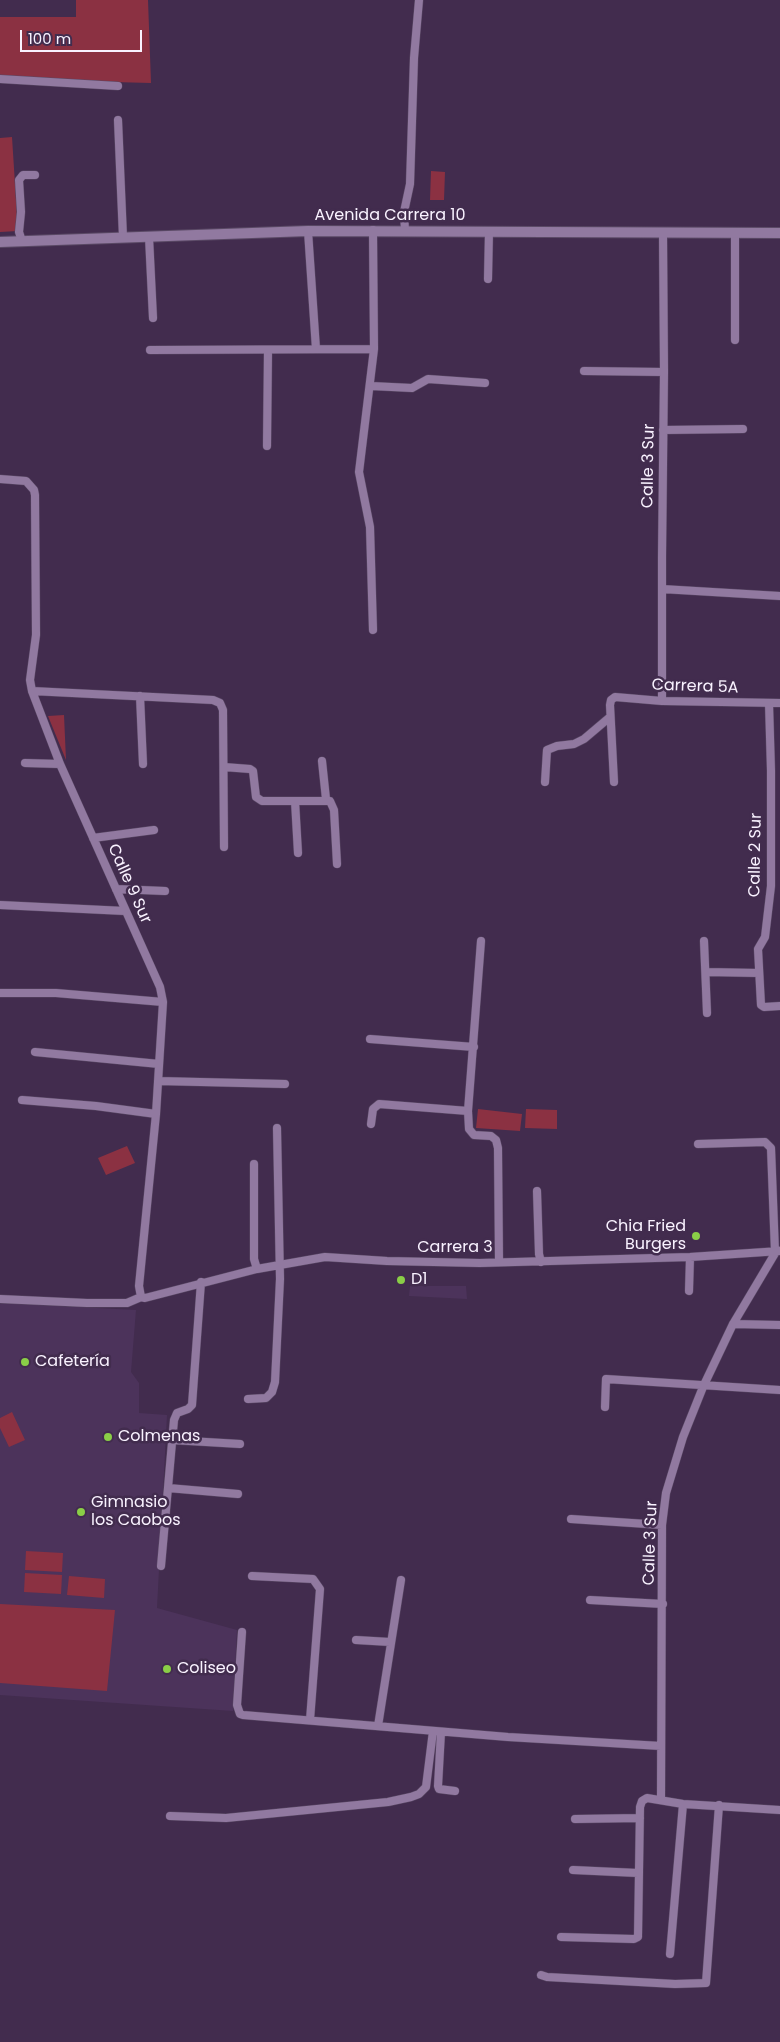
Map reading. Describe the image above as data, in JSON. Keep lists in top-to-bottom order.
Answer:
{
  "streets": {
    "street": [
      "Avenida Carrera 10",
      "Calle 3 Sur",
      "Carrera 5A",
      "Calle 2 Sur",
      "Calle 9 Sur",
      "Carrera 3"
    ]
  },
  "crossings": [
    ["Avenida Carrera 10", "Calle 3 Sur"],
    ["Calle 3 Sur", "Carrera 5A"],
    ["Calle 3 Sur", "Carrera 3"],
    ["Carrera 5A", "Calle 2 Sur"],
    ["Calle 9 Sur", "Carrera 3"]
  ],
  "places": [
    "Chia Fried Burgers",
    "D1",
    "Cafetería",
    "Colmenas",
    "Gimnasio los Caobos",
    "Coliseo"
  ],
  "scale_bar": "100 m"
}
